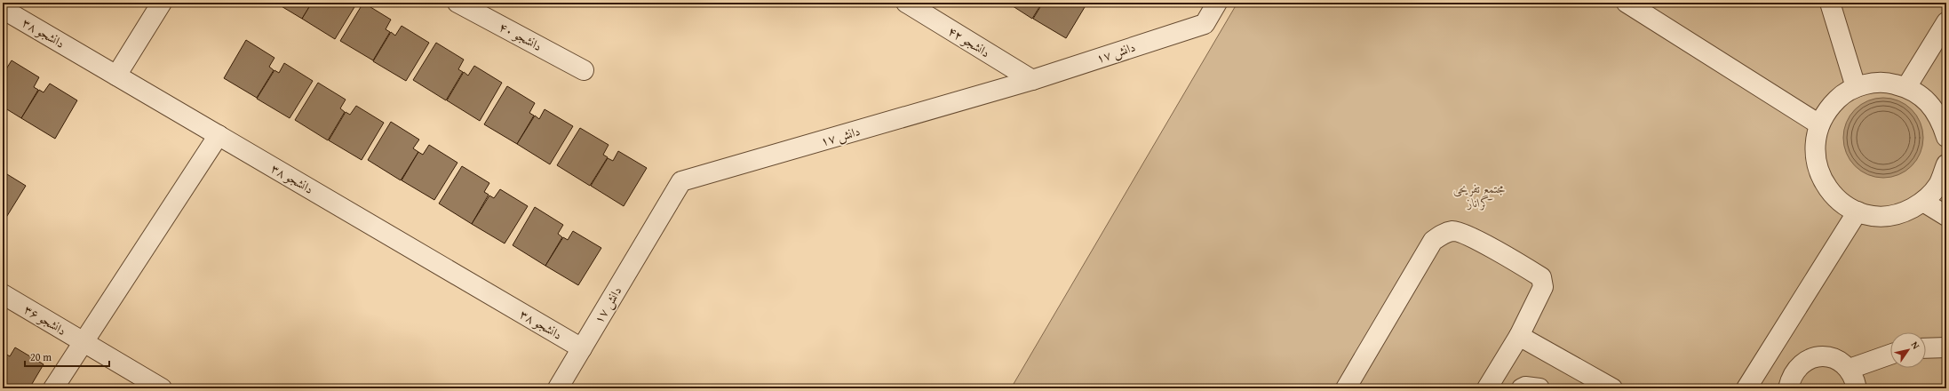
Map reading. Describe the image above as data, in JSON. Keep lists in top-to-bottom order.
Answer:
{
  "streets": {
    "street": [
      "دانشجو ۳۸",
      "دانشجو ۴۰",
      "دانشجو ۴۲",
      "دانش ۱۷",
      "دانشجو ۳۶"
    ]
  },
  "crossings": [
    ["دانشجو ۳۸", "دانش ۱۷"],
    ["دانشجو ۴۲", "دانش ۱۷"]
  ],
  "parks": ["مجتمع تفریحی گراناز"],
  "scale_bar": "20 m",
  "north": "top right"
}
